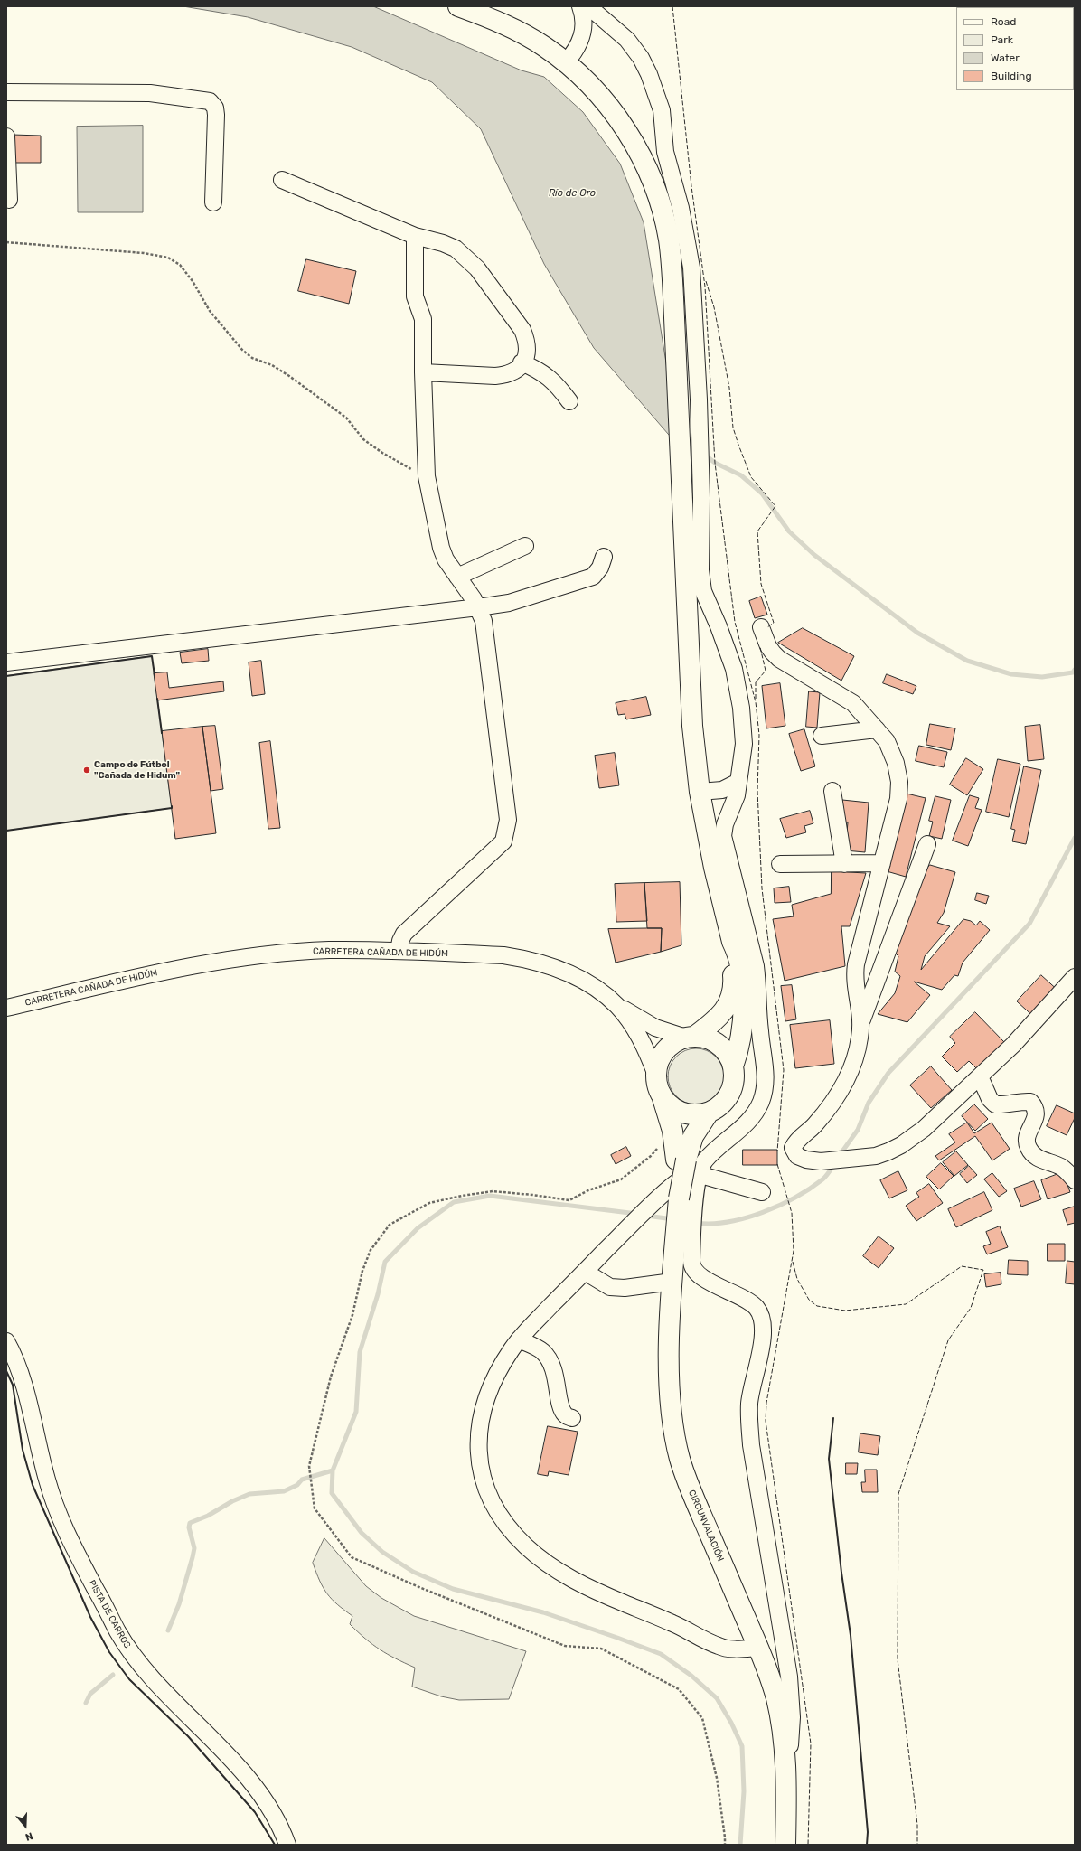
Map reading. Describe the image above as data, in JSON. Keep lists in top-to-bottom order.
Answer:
{
  "streets": {
    "main road": ["CIRCUNVALACIÓN"],
    "street": ["CARRETERA CAÑADA DE HIDÚM", "PISTA DE CARROS"]
  },
  "water": ["Río de Oro"],
  "places": ["Campo de Fútbol \"Cañada de Hidum\""],
  "legend": [
    "Road",
    "Park",
    "Water",
    "Building"
  ],
  "north": "bottom"
}
